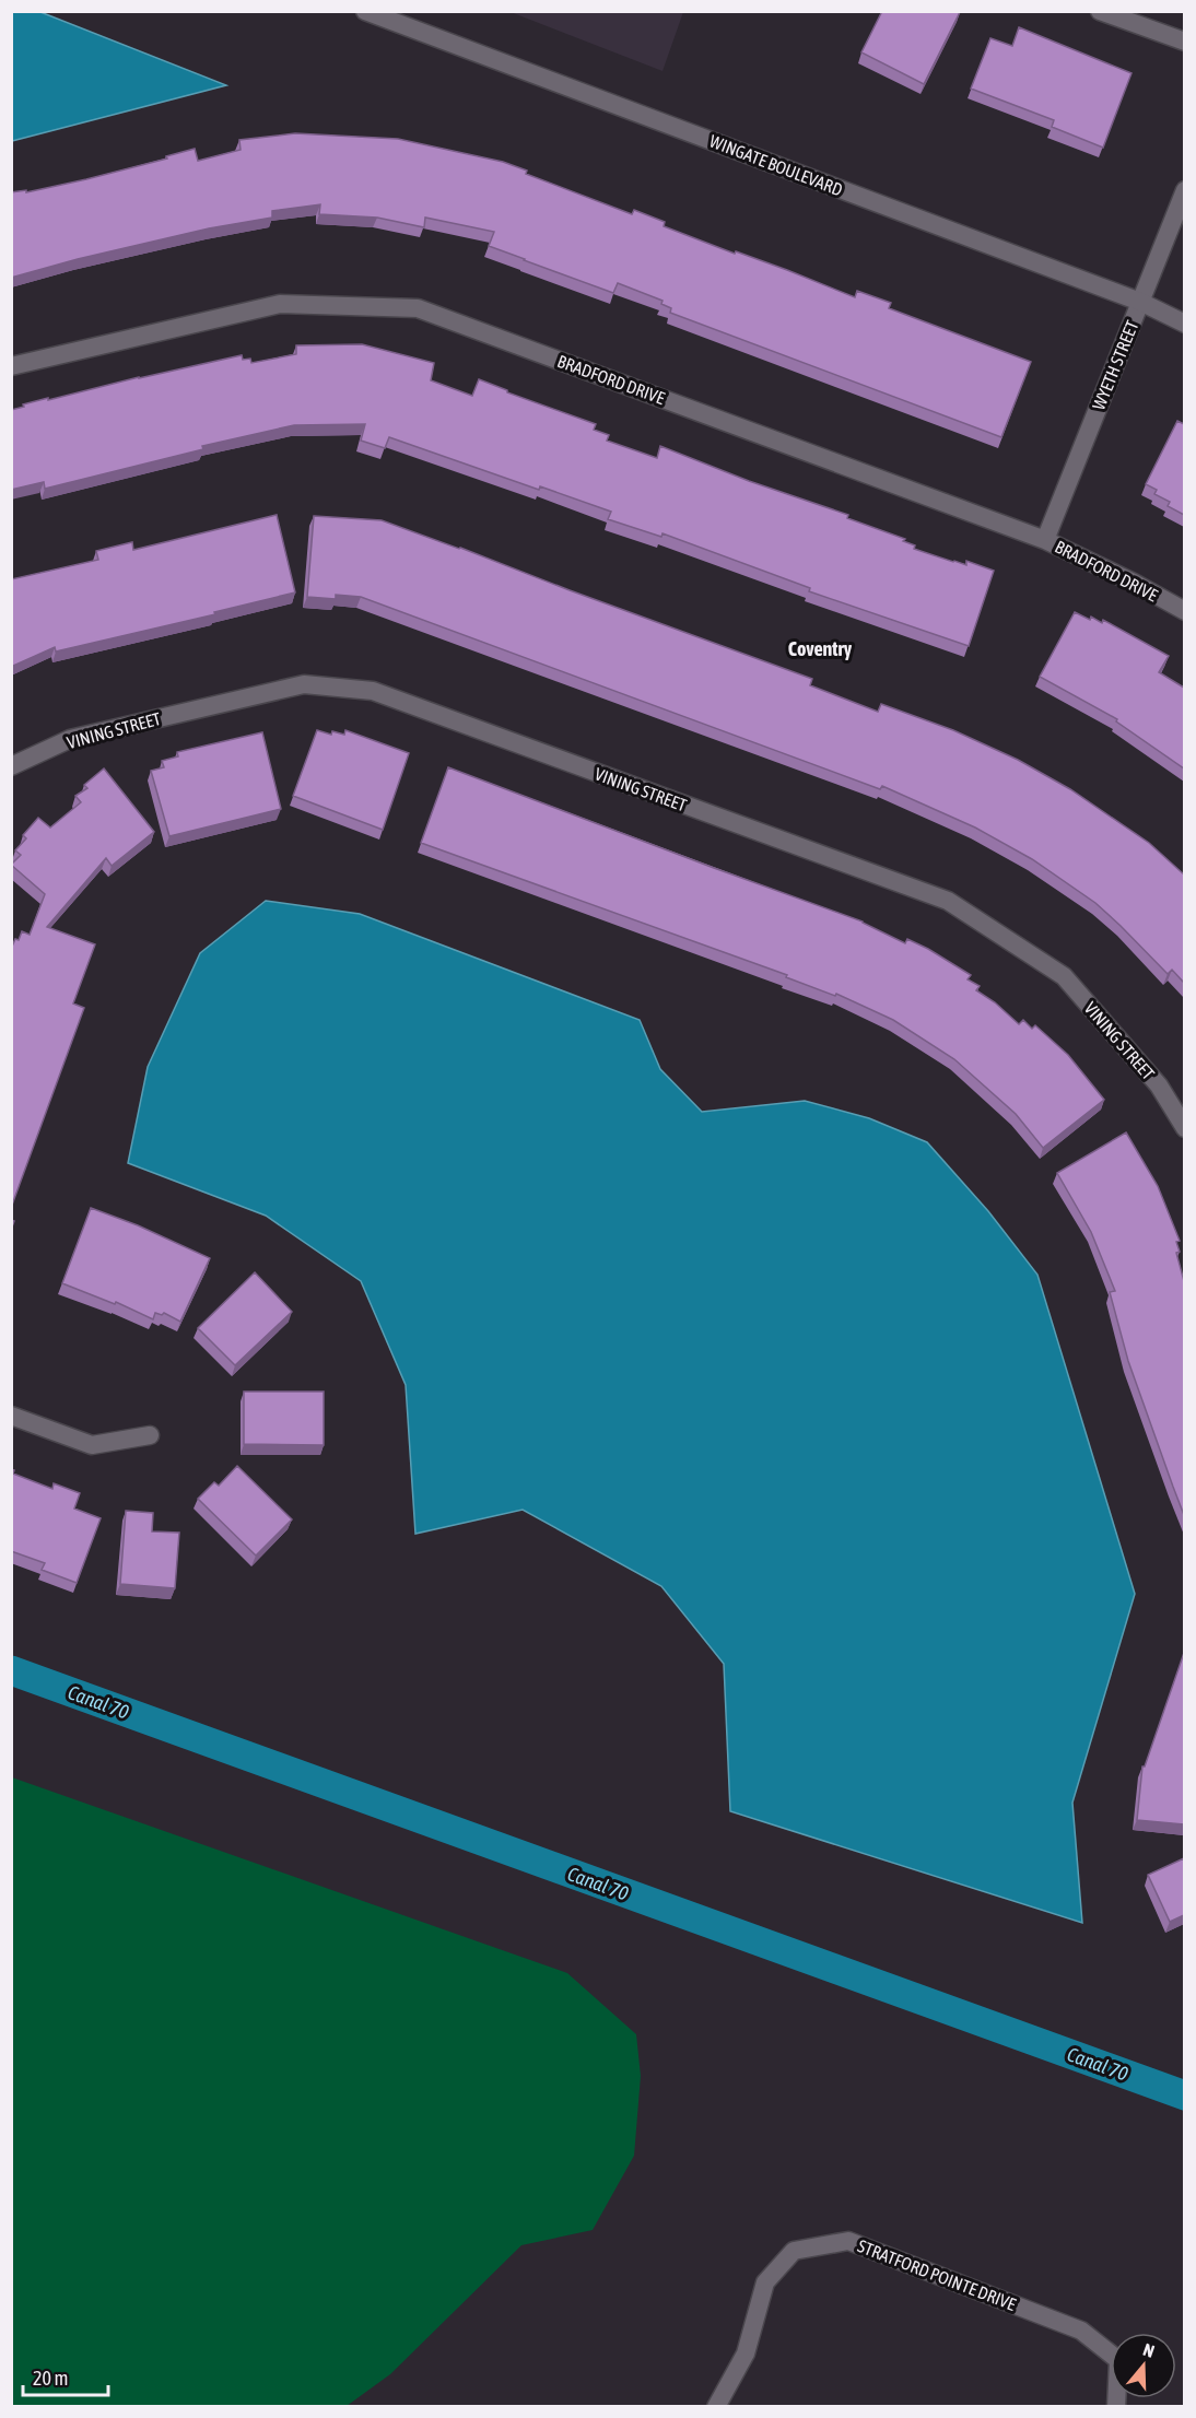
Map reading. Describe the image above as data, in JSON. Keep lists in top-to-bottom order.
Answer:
{
  "streets": {
    "street": [
      "WINGATE BOULEVARD",
      "WYETH STREET",
      "BRADFORD DRIVE",
      "VINING STREET",
      "STRATFORD POINTE DRIVE"
    ]
  },
  "crossings": [
    ["WINGATE BOULEVARD", "WYETH STREET"],
    ["WYETH STREET", "BRADFORD DRIVE"]
  ],
  "districts": ["Coventry"],
  "water": ["Canal 70"],
  "scale_bar": "20 m",
  "north": "top"
}
